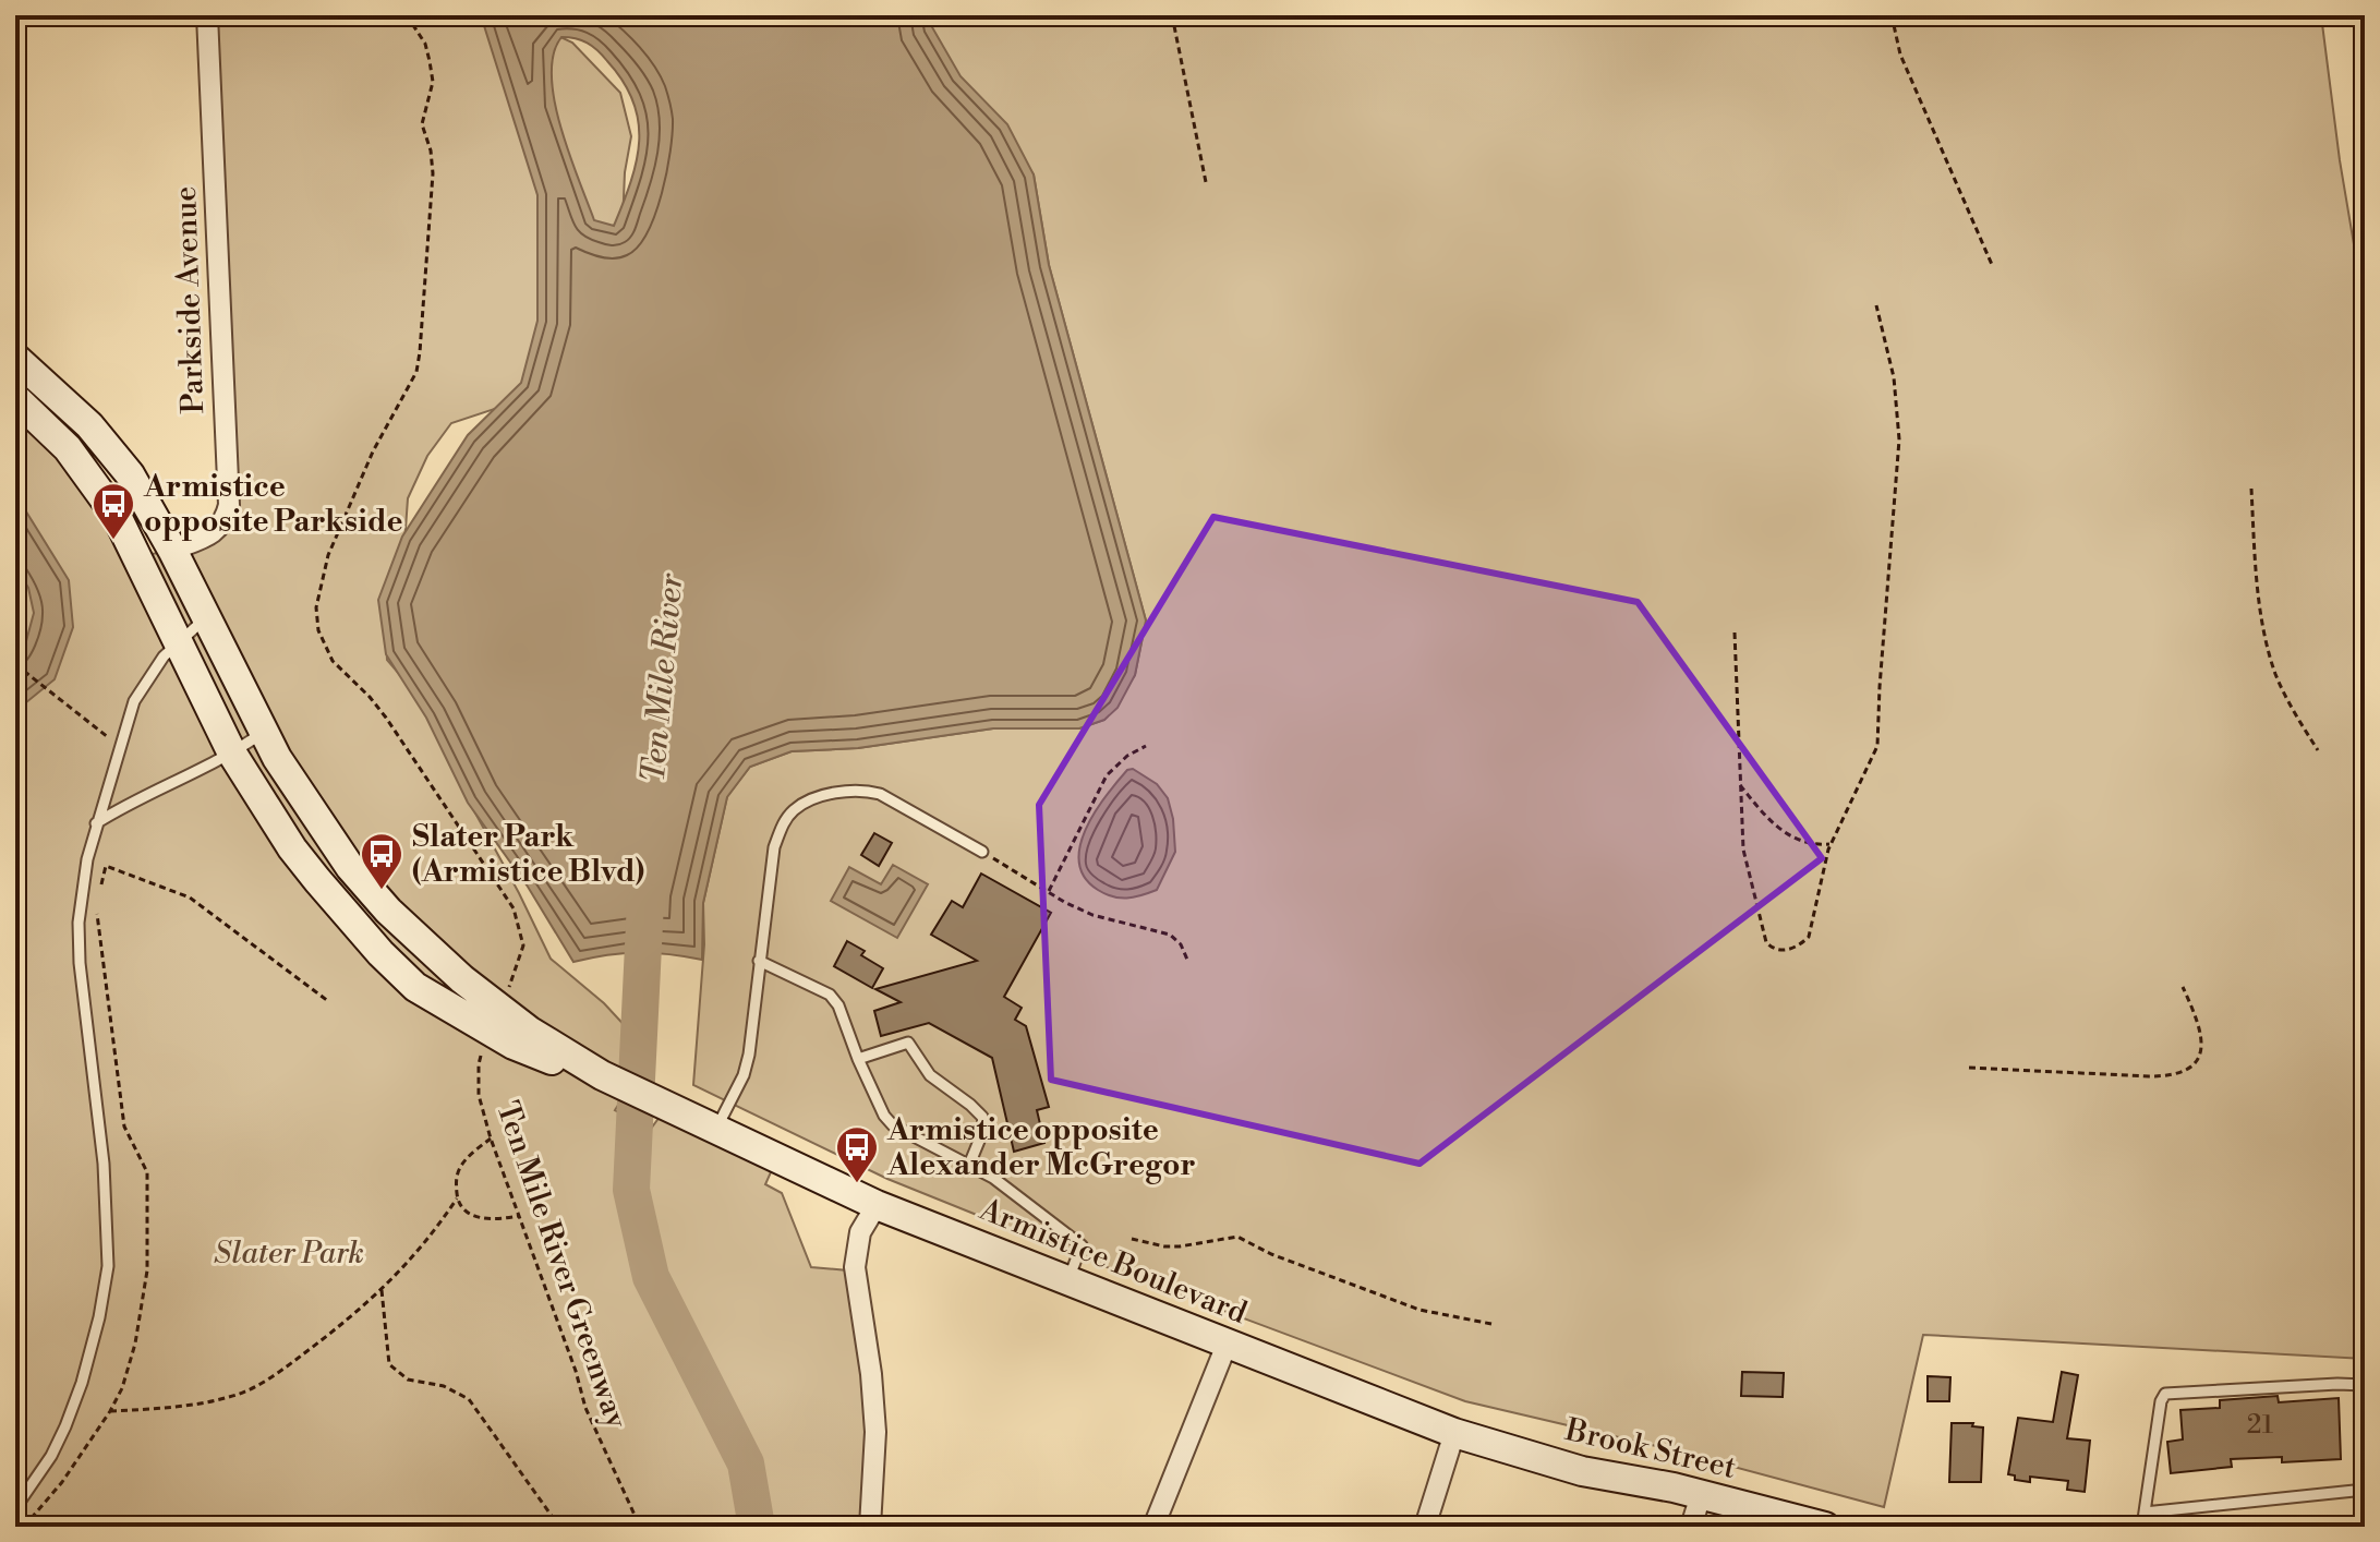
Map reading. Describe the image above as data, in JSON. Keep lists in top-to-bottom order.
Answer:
{
  "streets": {
    "main road": ["Armistice Boulevard", "Brook Street"],
    "street": ["Parkside Avenue"],
    "path": ["Ten Mile River Greenway"]
  },
  "crossings": [
    ["Parkside Avenue", "Armistice Boulevard"],
    ["Armistice Boulevard", "Ten Mile River Greenway"],
    ["Armistice Boulevard", "Brook Street"]
  ],
  "water": ["Ten Mile River"],
  "parks": ["Slater Park"],
  "places": {
    "bus stop": ["Armistice opposite Parkside", "Slater Park (Armistice Blvd)", "Armistice opposite Alexander McGregor"]
  },
  "house_numbers": ["21"]
}
